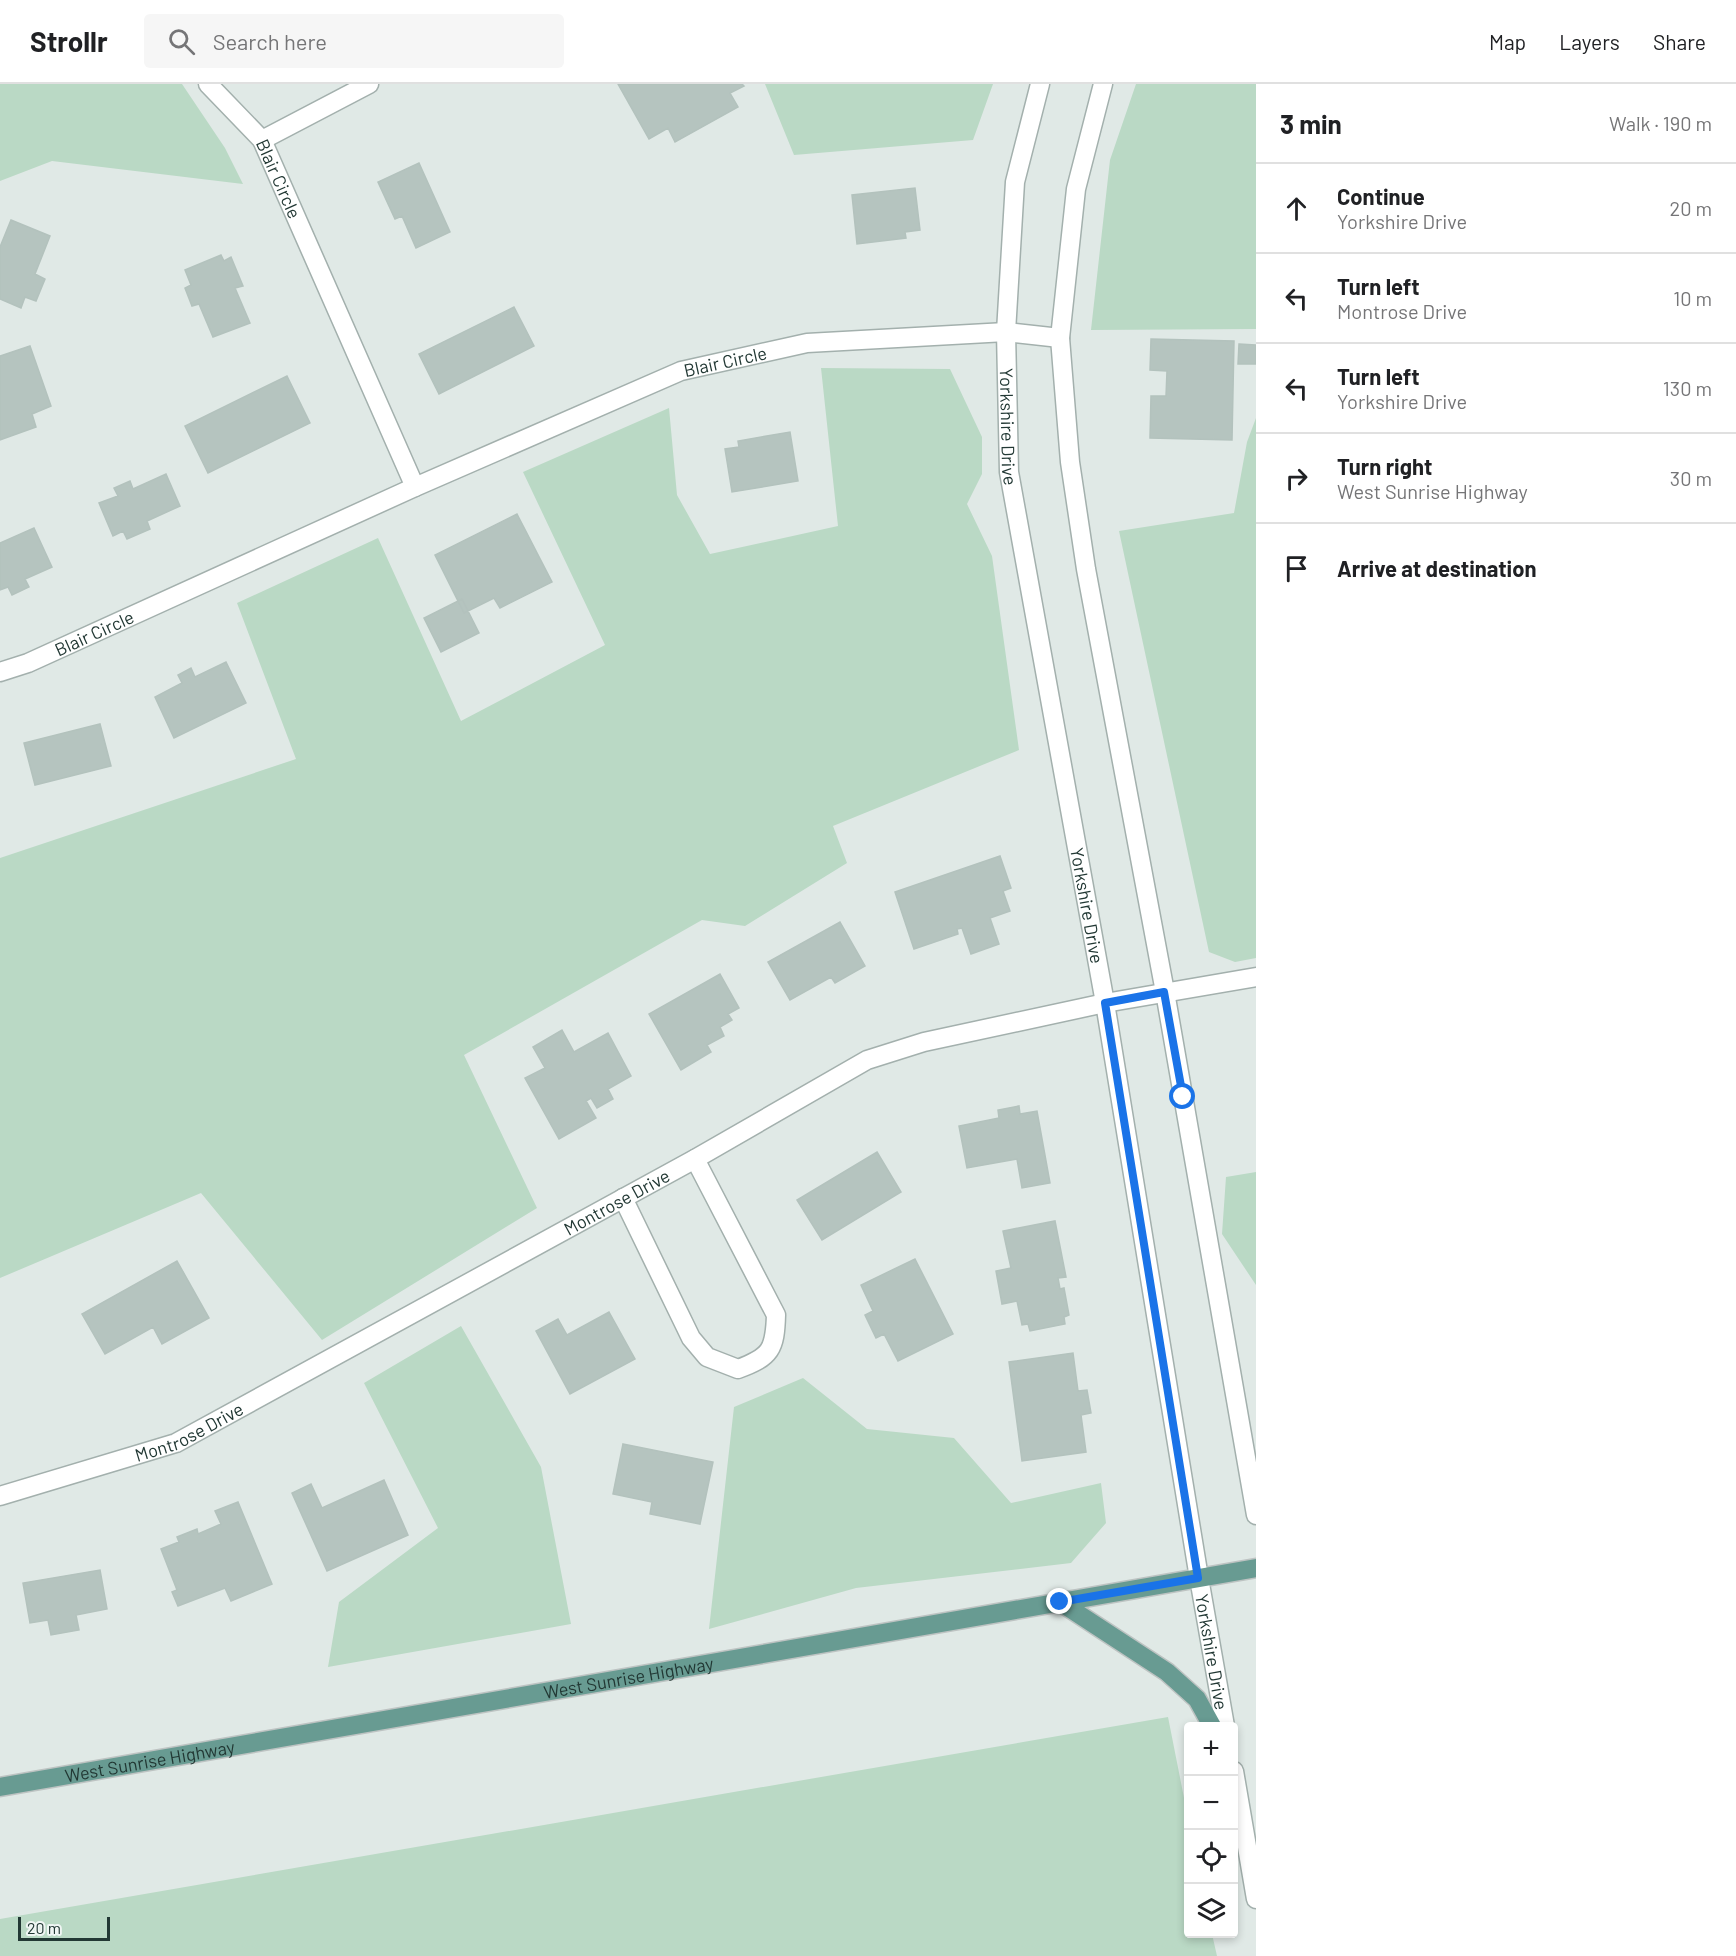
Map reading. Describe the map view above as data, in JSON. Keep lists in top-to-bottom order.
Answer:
{
  "streets": {
    "main road": ["West Sunrise Highway"],
    "street": ["Blair Circle", "Yorkshire Drive", "Montrose Drive"]
  },
  "crossings": [
    ["Blair Circle", "Yorkshire Drive"],
    ["Yorkshire Drive", "Montrose Drive"],
    ["Yorkshire Drive", "West Sunrise Highway"]
  ],
  "scale_bar": "20 m",
  "page": {
    "header": "Strollr",
    "search": "Search here",
    "nav": ["Map", "Layers", "Share"],
    "heading": ["3 min", "Walk · 190 m"],
    "list": [
      ["Continue", "Yorkshire Drive", "20 m"],
      ["Turn left", "Montrose Drive", "10 m"],
      ["Turn left", "Yorkshire Drive", "130 m"],
      ["Turn right", "West Sunrise Highway", "30 m"],
      "Arrive at destination"
    ],
    "map_buttons": ["+", "−"],
    "scale": "20 m"
  }
}
